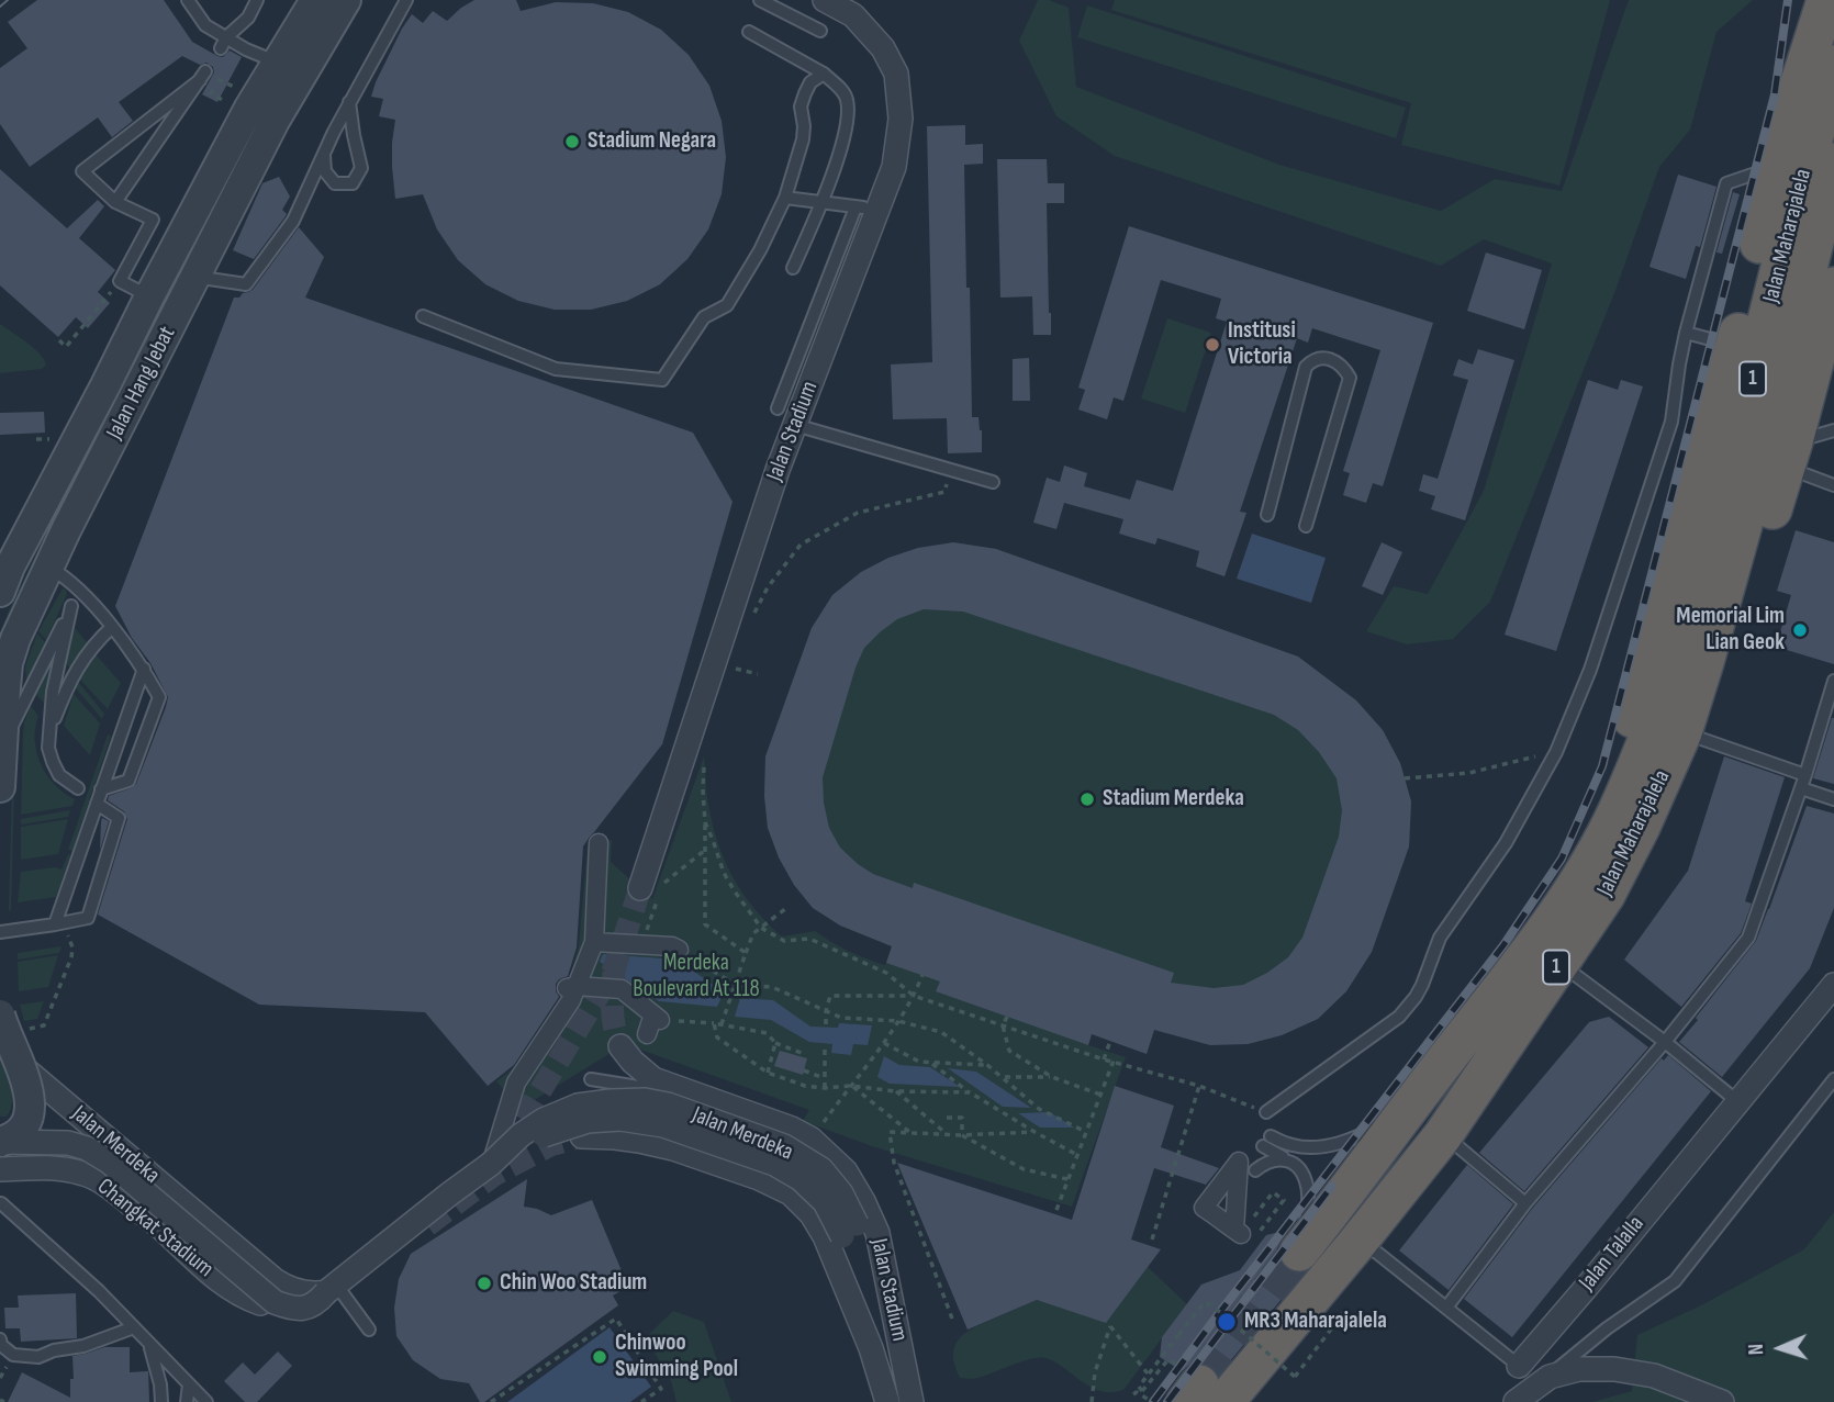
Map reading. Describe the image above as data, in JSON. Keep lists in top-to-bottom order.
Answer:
{
  "streets": {
    "highway": ["Jalan Maharajalela", "1"],
    "street": [
      "Jalan Hang Jebat",
      "Jalan Stadium",
      "Jalan Merdeka",
      "Changkat Stadium",
      "Jalan Talalla"
    ]
  },
  "crossings": [
    ["Jalan Maharajalela", "Jalan Talalla"],
    ["Jalan Stadium", "Jalan Merdeka"],
    ["Jalan Merdeka", "Changkat Stadium"]
  ],
  "parks": ["Merdeka Boulevard At 118"],
  "places": [
    "Stadium Negara",
    "Institusi Victoria",
    "Memorial Lim Lian Geok",
    "Stadium Merdeka",
    "Chin Woo Stadium",
    "MR3 Maharajalela",
    "Chinwoo Swimming Pool"
  ],
  "north": "left"
}
